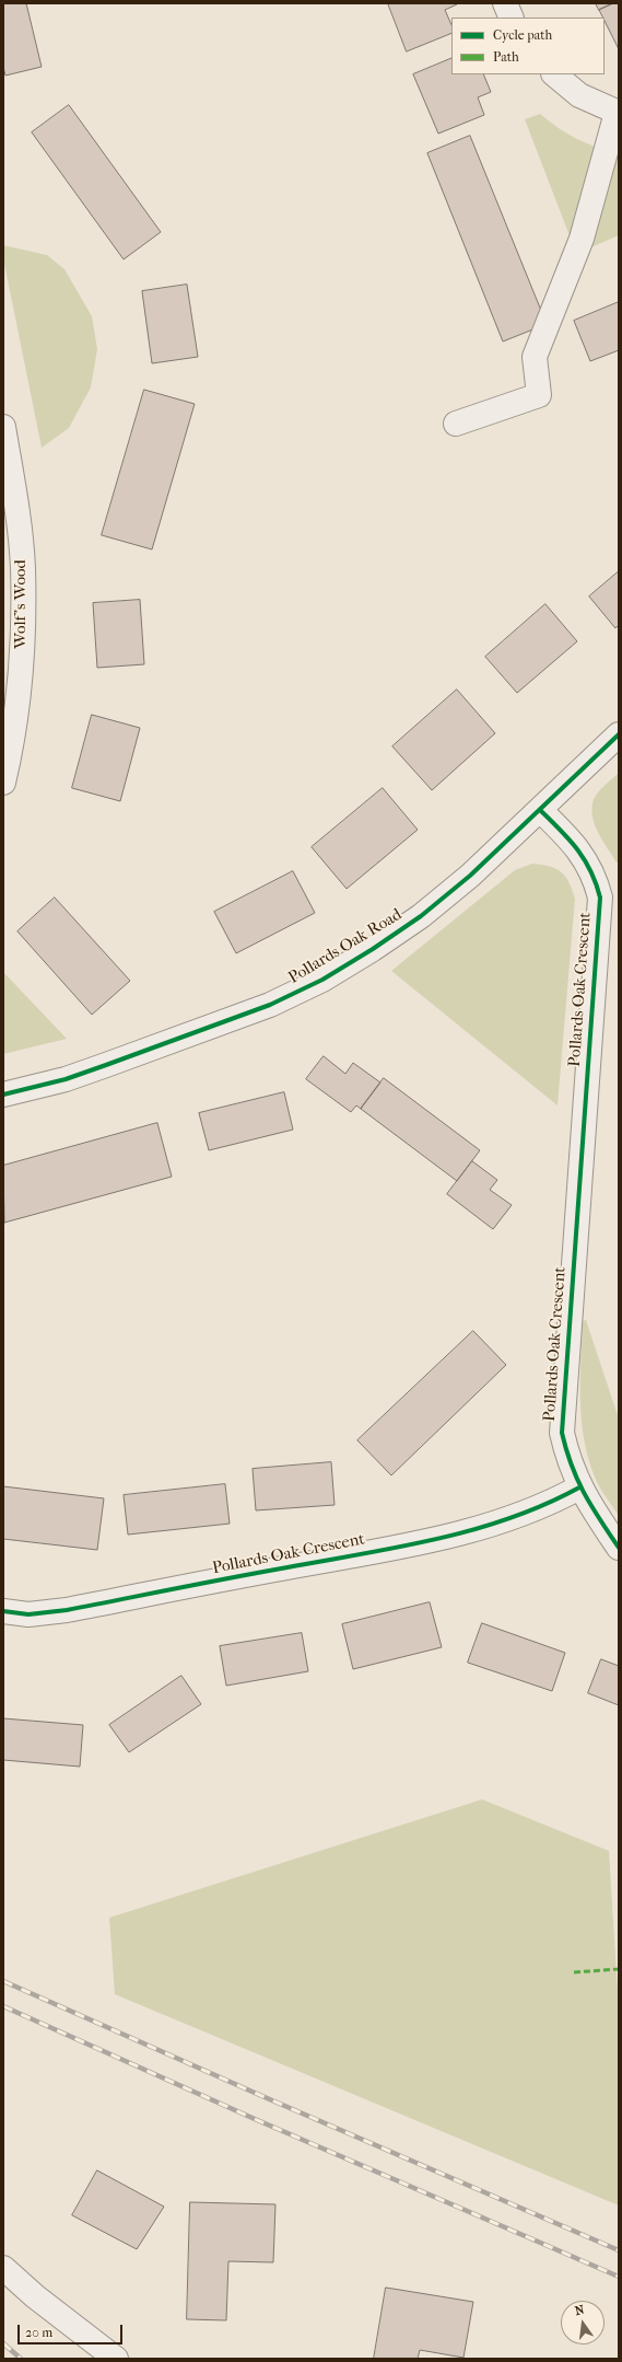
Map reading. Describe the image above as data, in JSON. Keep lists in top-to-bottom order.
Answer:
{
  "streets": {
    "street": ["Wolf's Wood", "Pollards Oak Road", "Pollards Oak Crescent"]
  },
  "crossings": [
    ["Pollards Oak Road", "Pollards Oak Crescent"]
  ],
  "legend": ["Cycle path", "Path"],
  "scale_bar": "20 m",
  "north": "top"
}
